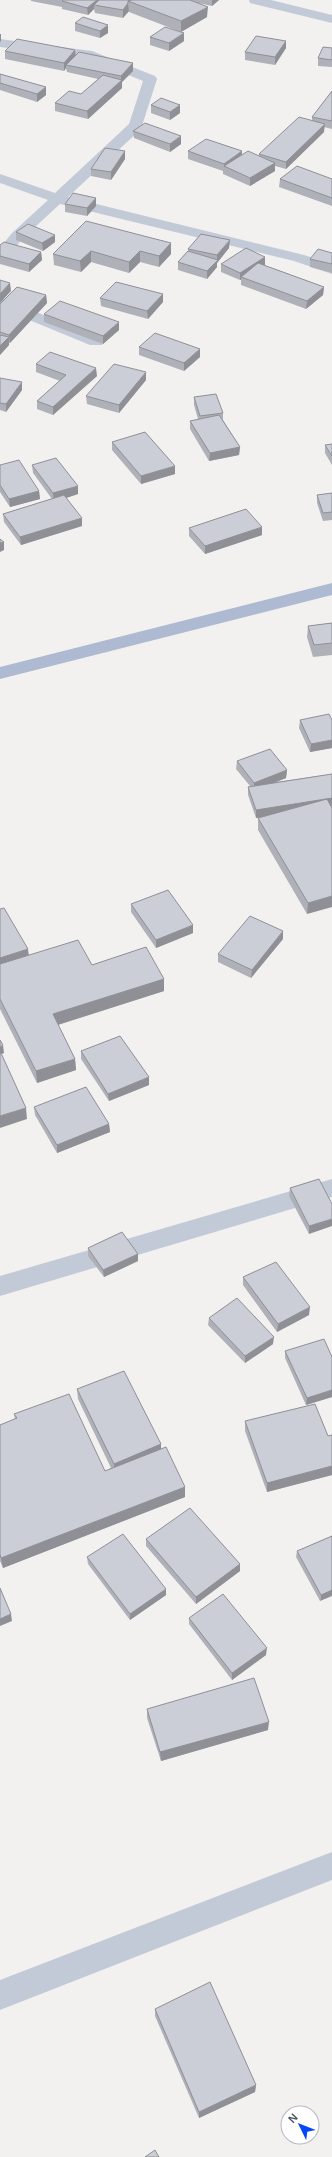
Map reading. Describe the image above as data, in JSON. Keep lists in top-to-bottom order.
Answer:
{
  "north": "top left"
}
